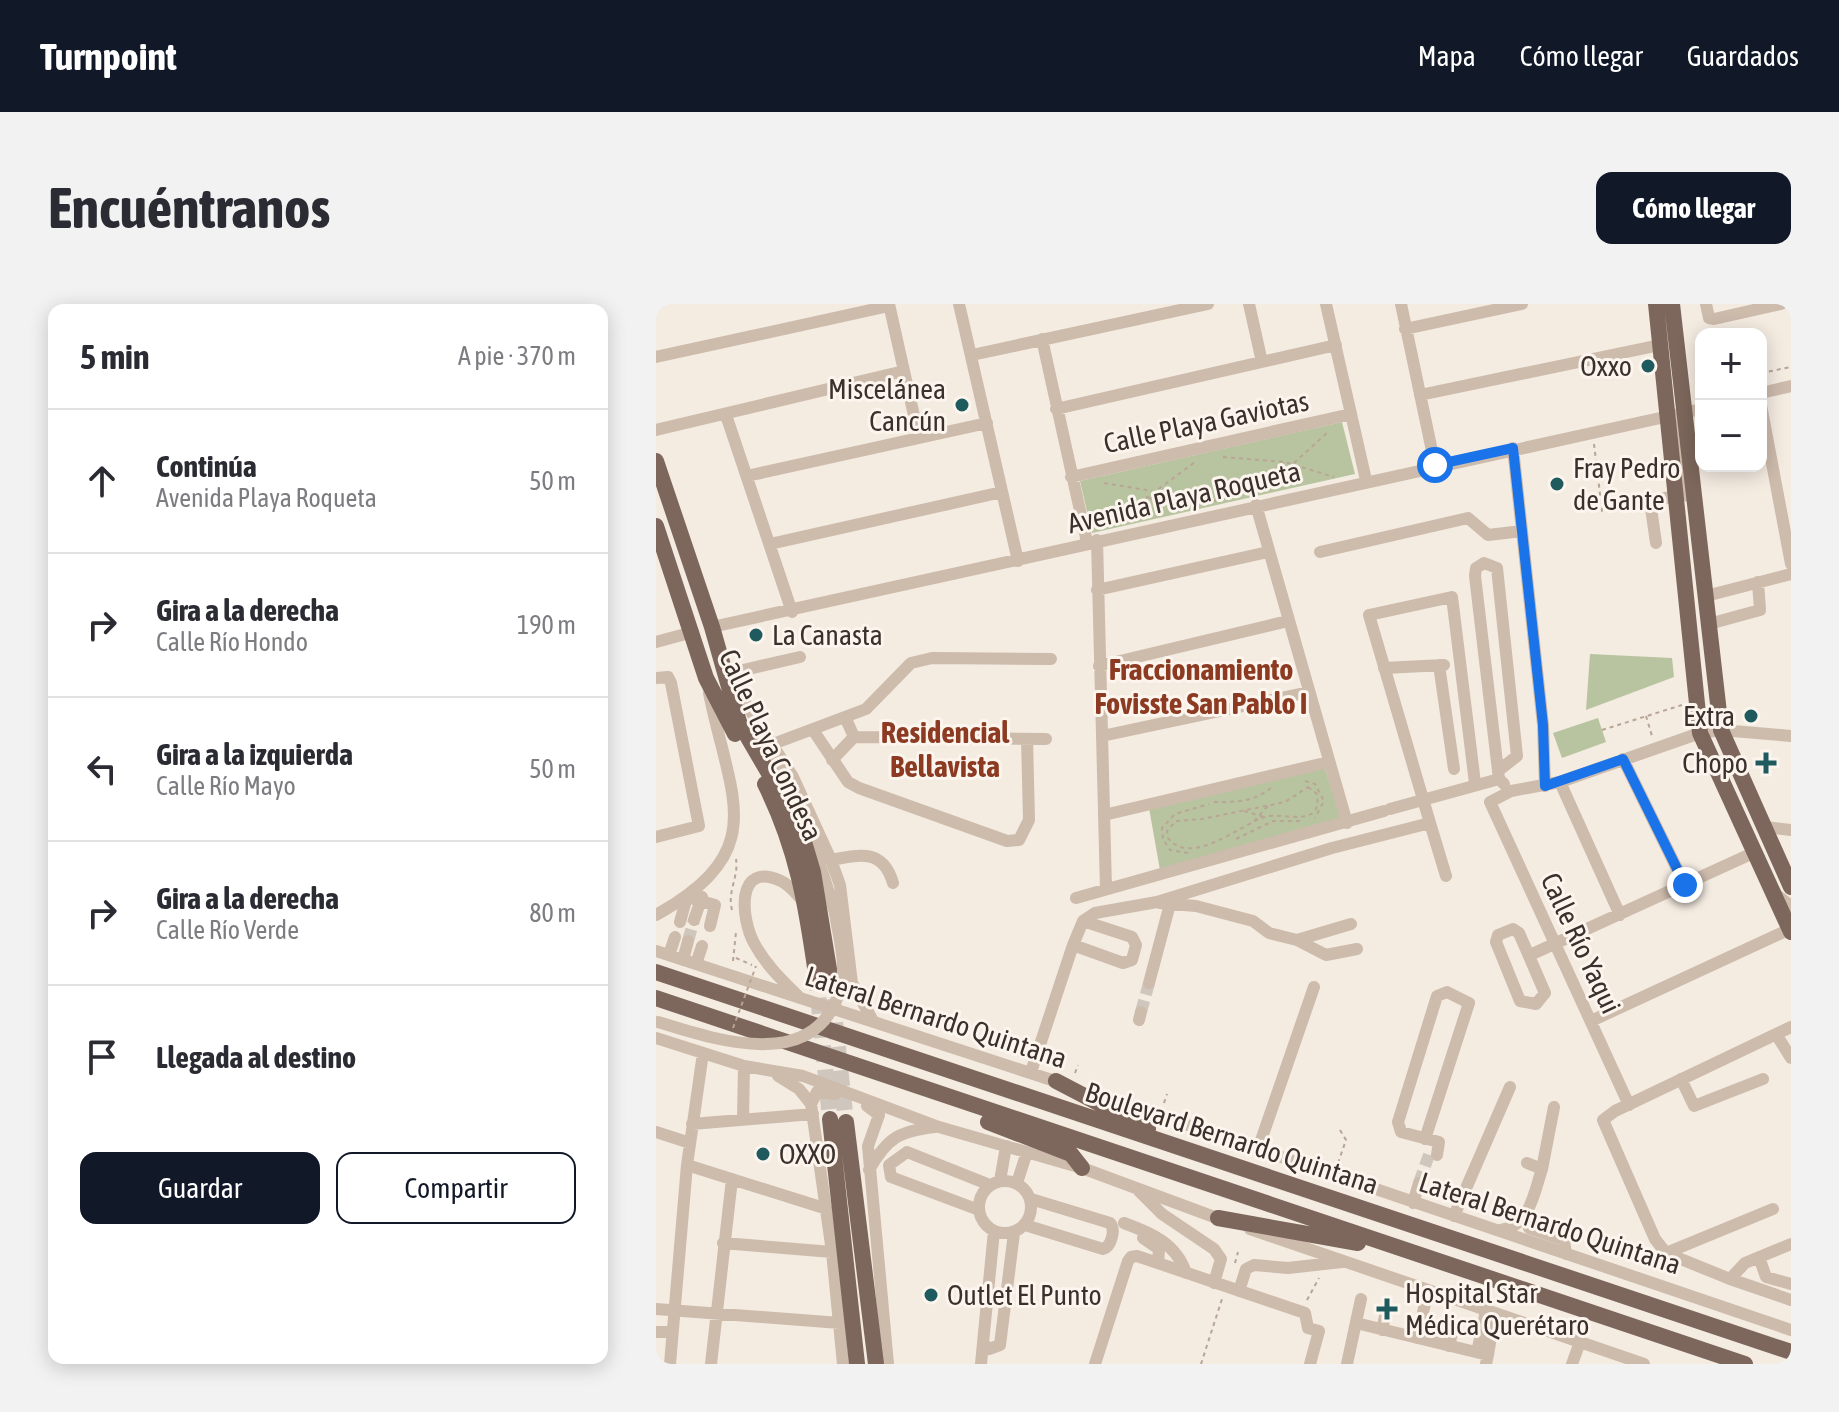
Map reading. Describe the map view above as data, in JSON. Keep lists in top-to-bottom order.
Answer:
{
  "streets": {
    "main road": ["Calle Playa Condesa", "Boulevard Bernardo Quintana"],
    "street": [
      "Calle Playa Gaviotas",
      "Avenida Playa Roqueta",
      "Calle Río Yaqui",
      "Lateral Bernardo Quintana"
    ]
  },
  "crossings": [
    ["Avenida Playa Roqueta", "Calle Playa Condesa"]
  ],
  "districts": ["Fraccionamiento Fovisste San Pablo I", "Residencial Bellavista"],
  "places": {
    "other": [
      "Oxxo",
      "Miscelánea Cancún",
      "Fray Pedro de Gante",
      "La Canasta",
      "Extra",
      "OXXO",
      "Outlet El Punto"
    ],
    "health": ["Chopo", "Hospital Star Médica Querétaro"]
  },
  "page": {
    "header": "Turnpoint",
    "nav": ["Mapa", "Cómo llegar", "Guardados"],
    "buttons": [
      "Cómo llegar",
      ["Guardar", "Compartir"]
    ],
    "title": "Encuéntranos",
    "heading": ["5 min", "A pie · 370 m"],
    "map_buttons": ["+", "−"],
    "list": [
      ["Continúa", "Avenida Playa Roqueta", "50 m"],
      ["Gira a la derecha", "Calle Río Hondo", "190 m"],
      ["Gira a la izquierda", "Calle Río Mayo", "50 m"],
      ["Gira a la derecha", "Calle Río Verde", "80 m"],
      "Llegada al destino"
    ]
  }
}
